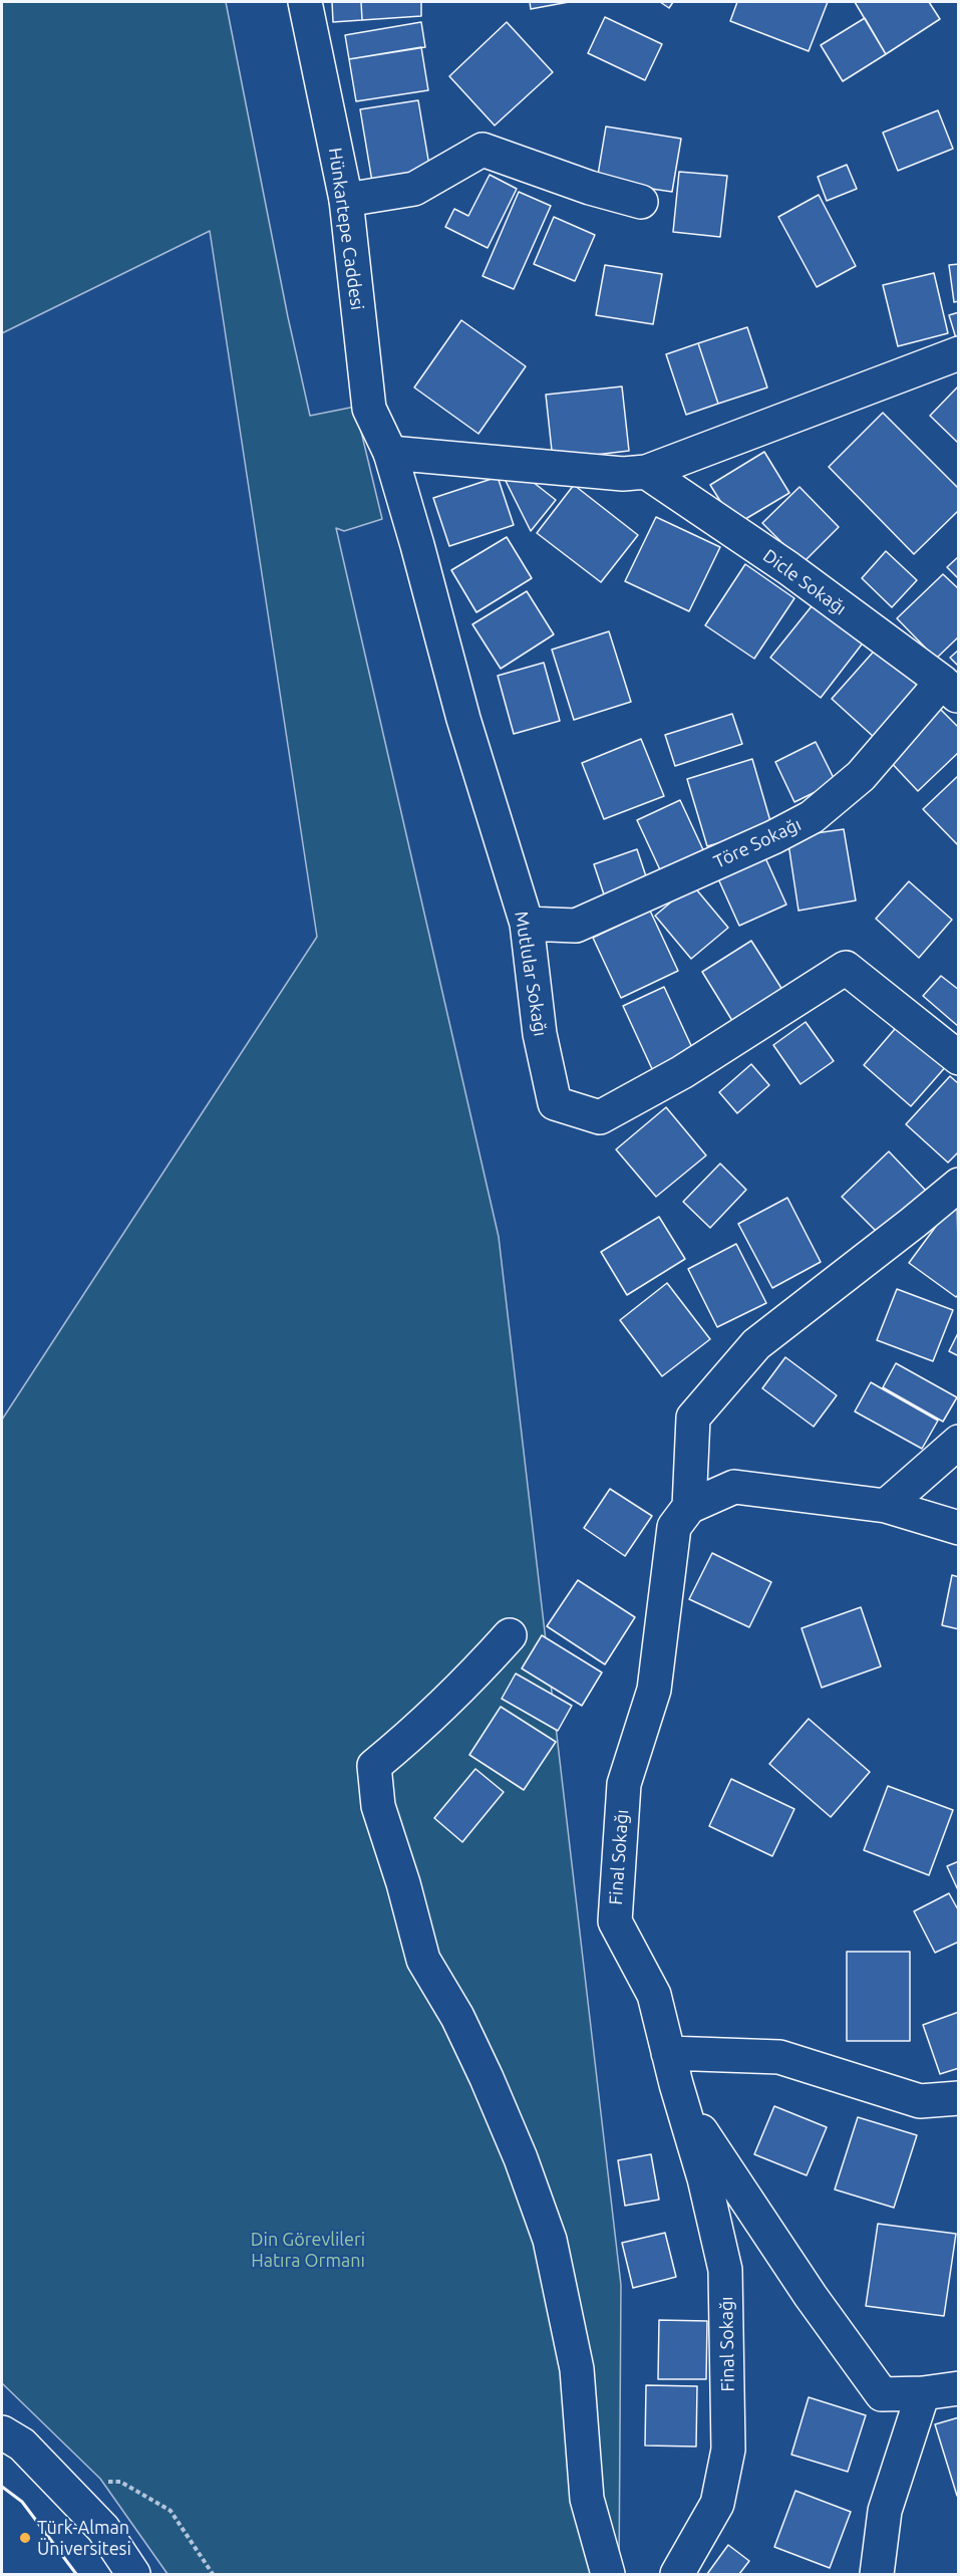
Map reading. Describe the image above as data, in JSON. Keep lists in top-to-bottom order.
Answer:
{
  "streets": {
    "street": [
      "Hünkartepe Caddesi",
      "Dicle Sokağı",
      "Töre Sokağı",
      "Mutlular Sokağı",
      "Final Sokağı"
    ]
  },
  "crossings": [
    ["Hünkartepe Caddesi", "Mutlular Sokağı"],
    ["Dicle Sokağı", "Töre Sokağı"],
    ["Töre Sokağı", "Mutlular Sokağı"]
  ],
  "parks": ["Din Görevlileri Hatıra Ormanı"],
  "places": ["Türk-Alman Üniversitesi"]
}
